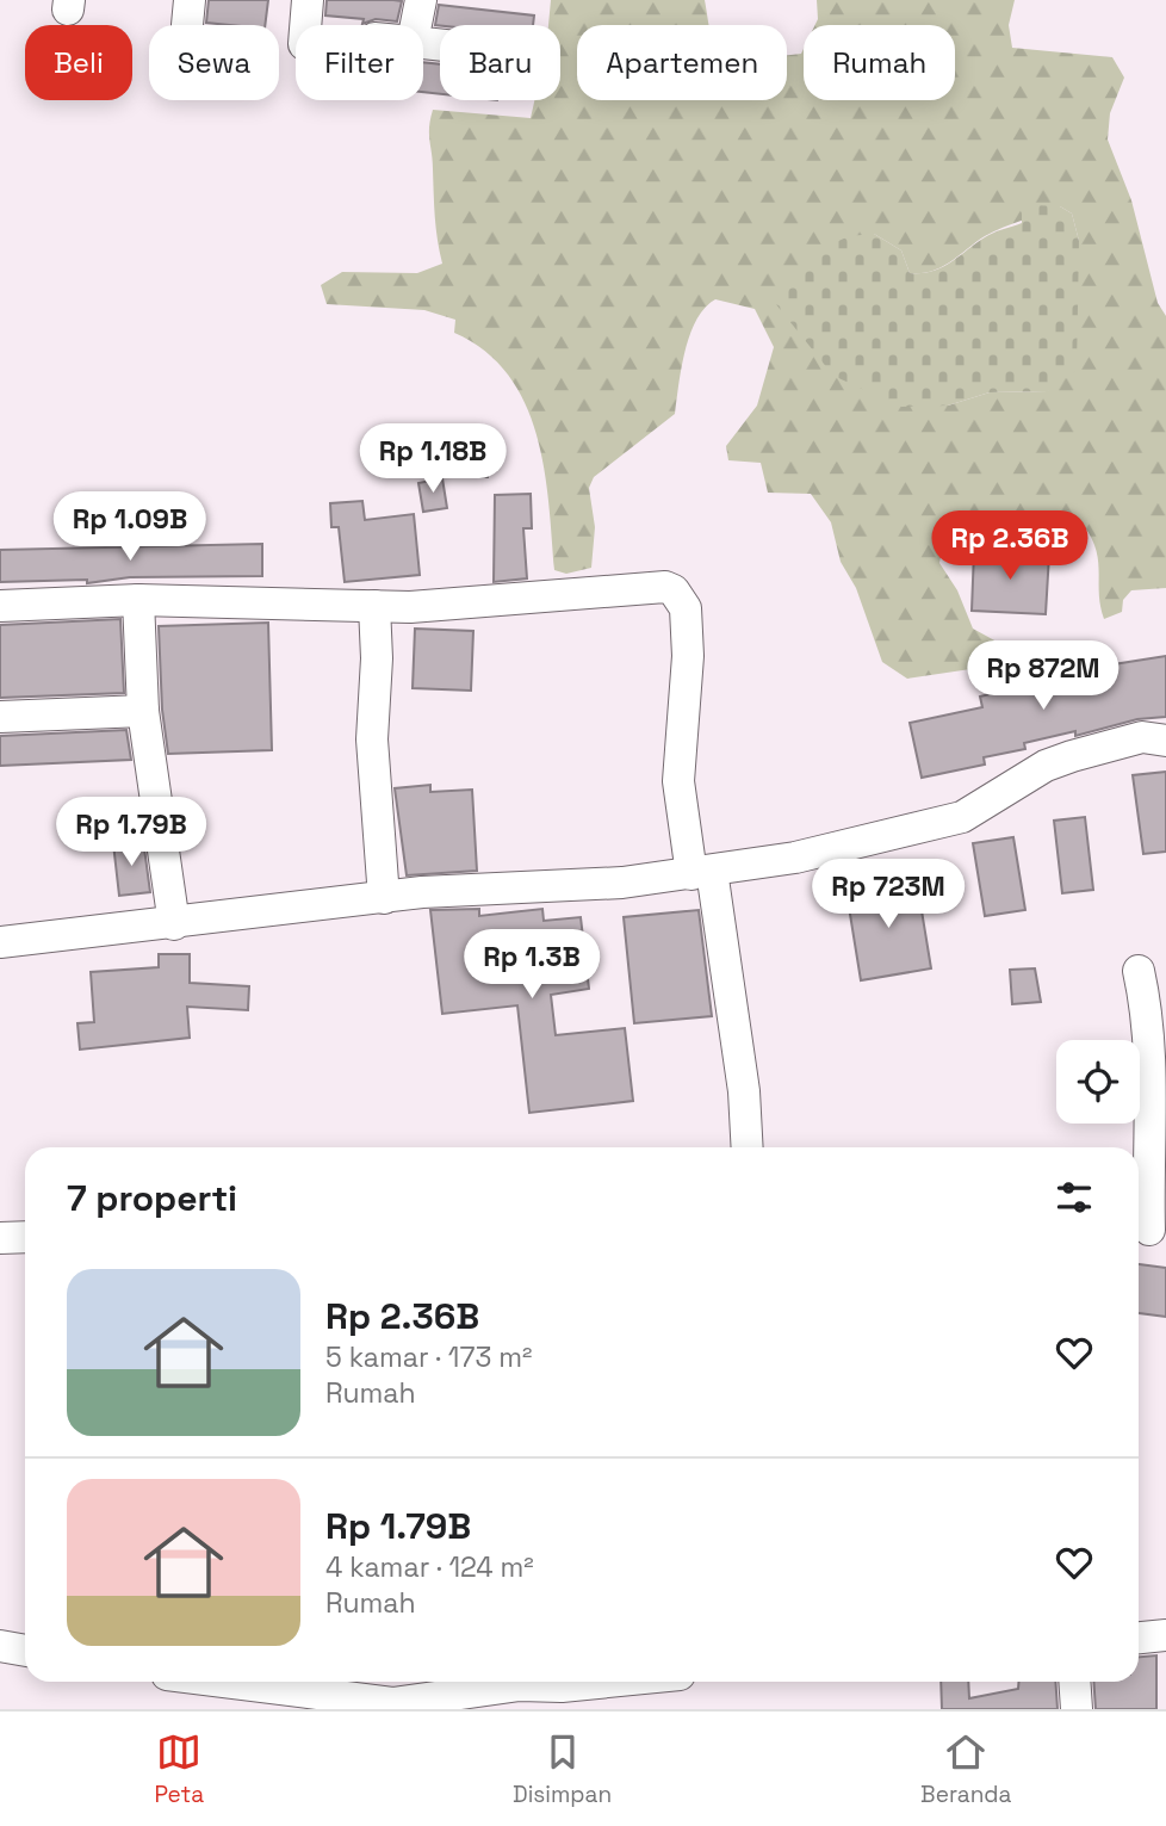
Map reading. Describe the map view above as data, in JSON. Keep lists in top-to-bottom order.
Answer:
{
  "page": {
    "chip": [
      "Beli",
      "Sewa",
      "Filter",
      "Baru",
      "Apartemen",
      "Rumah"
    ],
    "price": [
      "Rp 1.18B",
      "Rp 1.09B",
      "Rp 2.36B",
      "Rp 872M",
      "Rp 1.79B",
      "Rp 723M",
      "Rp 1.3B"
    ],
    "heading": "7 properti",
    "list": [
      {
        "name": "Rp 2.36B",
        "note": "5 kamar · 173 m² · Rumah"
      },
      {
        "name": "Rp 1.79B",
        "note": "4 kamar · 124 m² · Rumah"
      }
    ],
    "tabs": ["Peta", "Disimpan", "Beranda"]
  }
}
